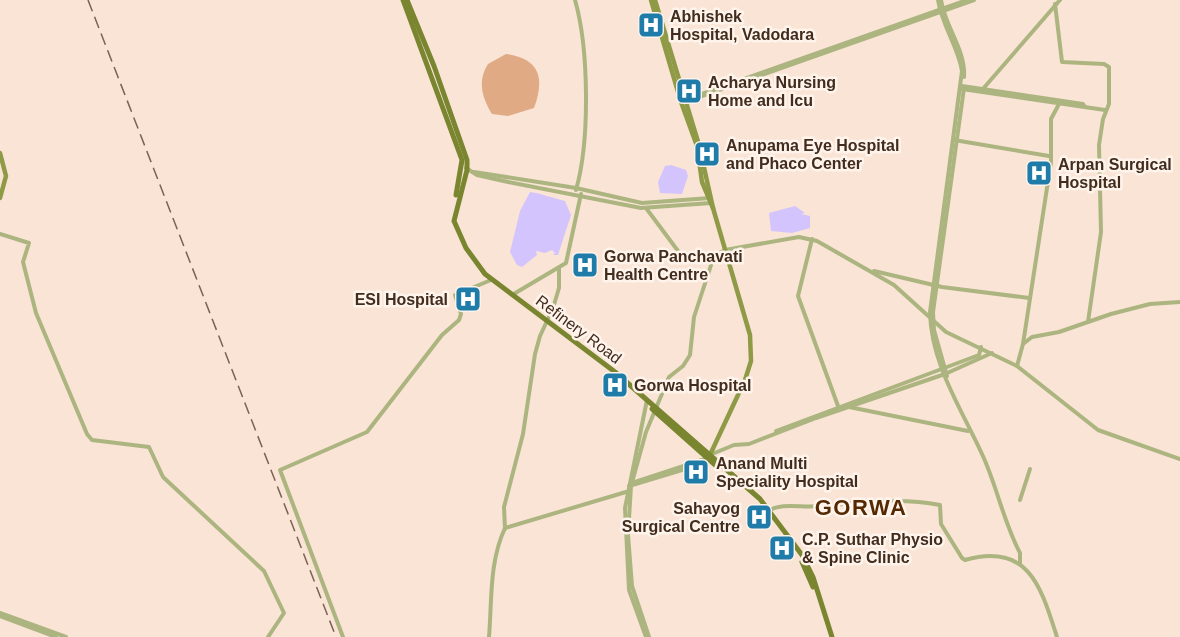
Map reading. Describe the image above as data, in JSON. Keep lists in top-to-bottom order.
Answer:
{
  "streets": {
    "main road": ["Refinery Road"]
  },
  "districts": ["GORWA"],
  "places": {
    "hospital": [
      "Abhishek Hospital, Vadodara",
      "Acharya Nursing Home and Icu",
      "Anupama Eye Hospital and Phaco Center",
      "Arpan Surgical Hospital",
      "Gorwa Panchavati Health Centre",
      "ESI Hospital",
      "Gorwa Hospital",
      "Anand Multi Speciality Hospital",
      "Sahayog Surgical Centre",
      "C.P. Suthar Physio & Spine Clinic"
    ]
  }
}
